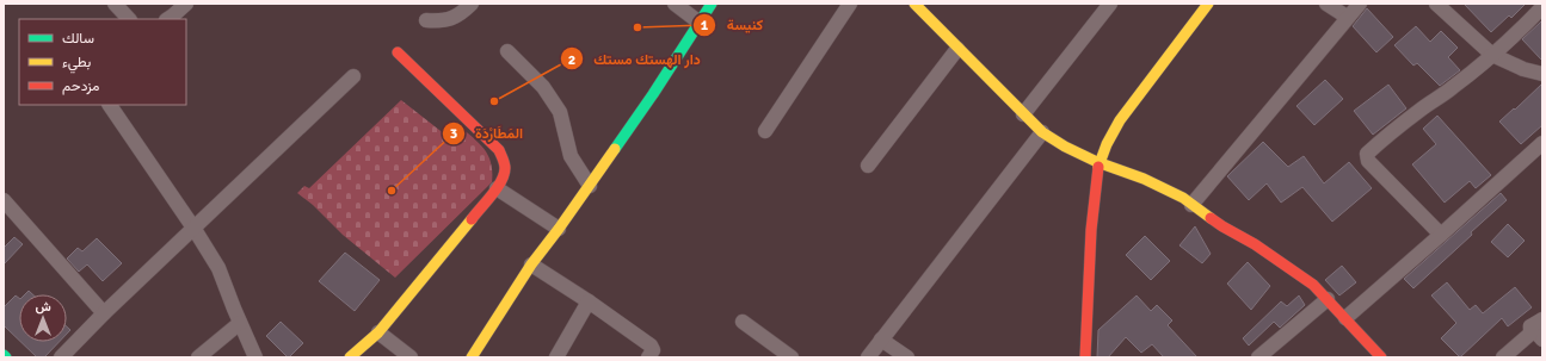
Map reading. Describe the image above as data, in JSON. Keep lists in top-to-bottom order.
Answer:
{
  "places": ["كنيسة", "دار الهستك مستك", "المَطَارْدَة"],
  "legend": ["سالك", "بطيء", "مزدحم"],
  "north": "top"
}
